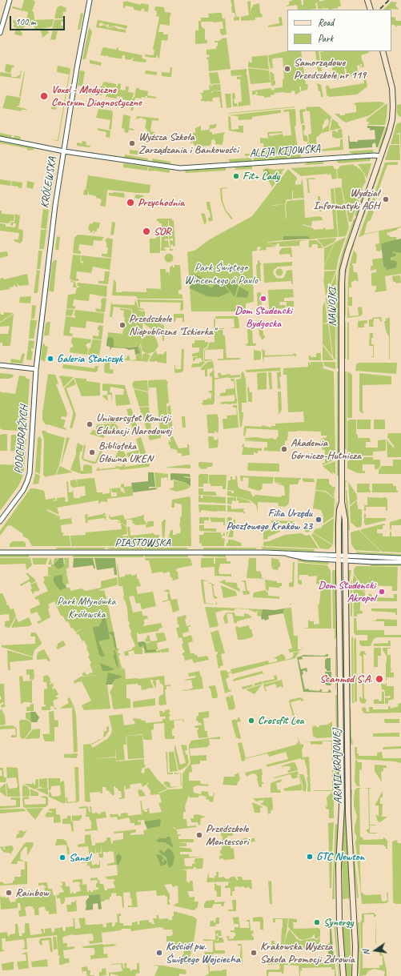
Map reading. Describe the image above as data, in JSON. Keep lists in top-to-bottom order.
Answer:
{
  "streets": {
    "main road": ["NAWOJKI", "ARMII KRAJOWEJ"],
    "street": [
      "ALEJA KIJOWSKA",
      "KRÓLEWSKA",
      "PODCHORĄŻYCH",
      "PIASTOWSKA"
    ]
  },
  "crossings": [
    ["ALEJA KIJOWSKA", "KRÓLEWSKA"],
    ["ALEJA KIJOWSKA", "NAWOJKI"],
    ["KRÓLEWSKA", "PODCHORĄŻYCH"],
    ["NAWOJKI", "PIASTOWSKA"],
    ["NAWOJKI", "ARMII KRAJOWEJ"],
    ["PIASTOWSKA", "ARMII KRAJOWEJ"]
  ],
  "parks": ["Park Świętego Wincentego á Paulo", "Park Młynówka Królewska"],
  "places": [
    "Samorządowe Przedszkole nr 119",
    "Voxel - Medyczne Centrum Diagnostyczne",
    "Wyższa Szkoła Zarządzania i Bankowości",
    "Fit+ Lady",
    "Wydział Informatyki AGH",
    "Przychodnia",
    "SOR",
    "Dom Studencki Bydgoska",
    "Przedszkole Niepubliczne \"Iskierka\"",
    "Galeria Stańczyk",
    "Uniwersytet Komisji Edukacji Narodowej",
    "Akademia Górniczo-Hutnicza",
    "Biblioteka Główna UKEN",
    "Filia Urzędu Pocztowego Kraków 23",
    "Dom Studencki Akropol",
    "Scanmed S.A.",
    "Crossfit Lea",
    "Przedszkole Montessori",
    "GTC Newton",
    "Sanel",
    "Rainbow",
    "Synergy",
    "Kościół pw. Świętego Wojciecha",
    "Krakowska Wyższa Szkoła Promocji Zdrowia"
  ],
  "legend": ["Road", "Park"],
  "scale_bar": "100 m",
  "north": "left"
}
